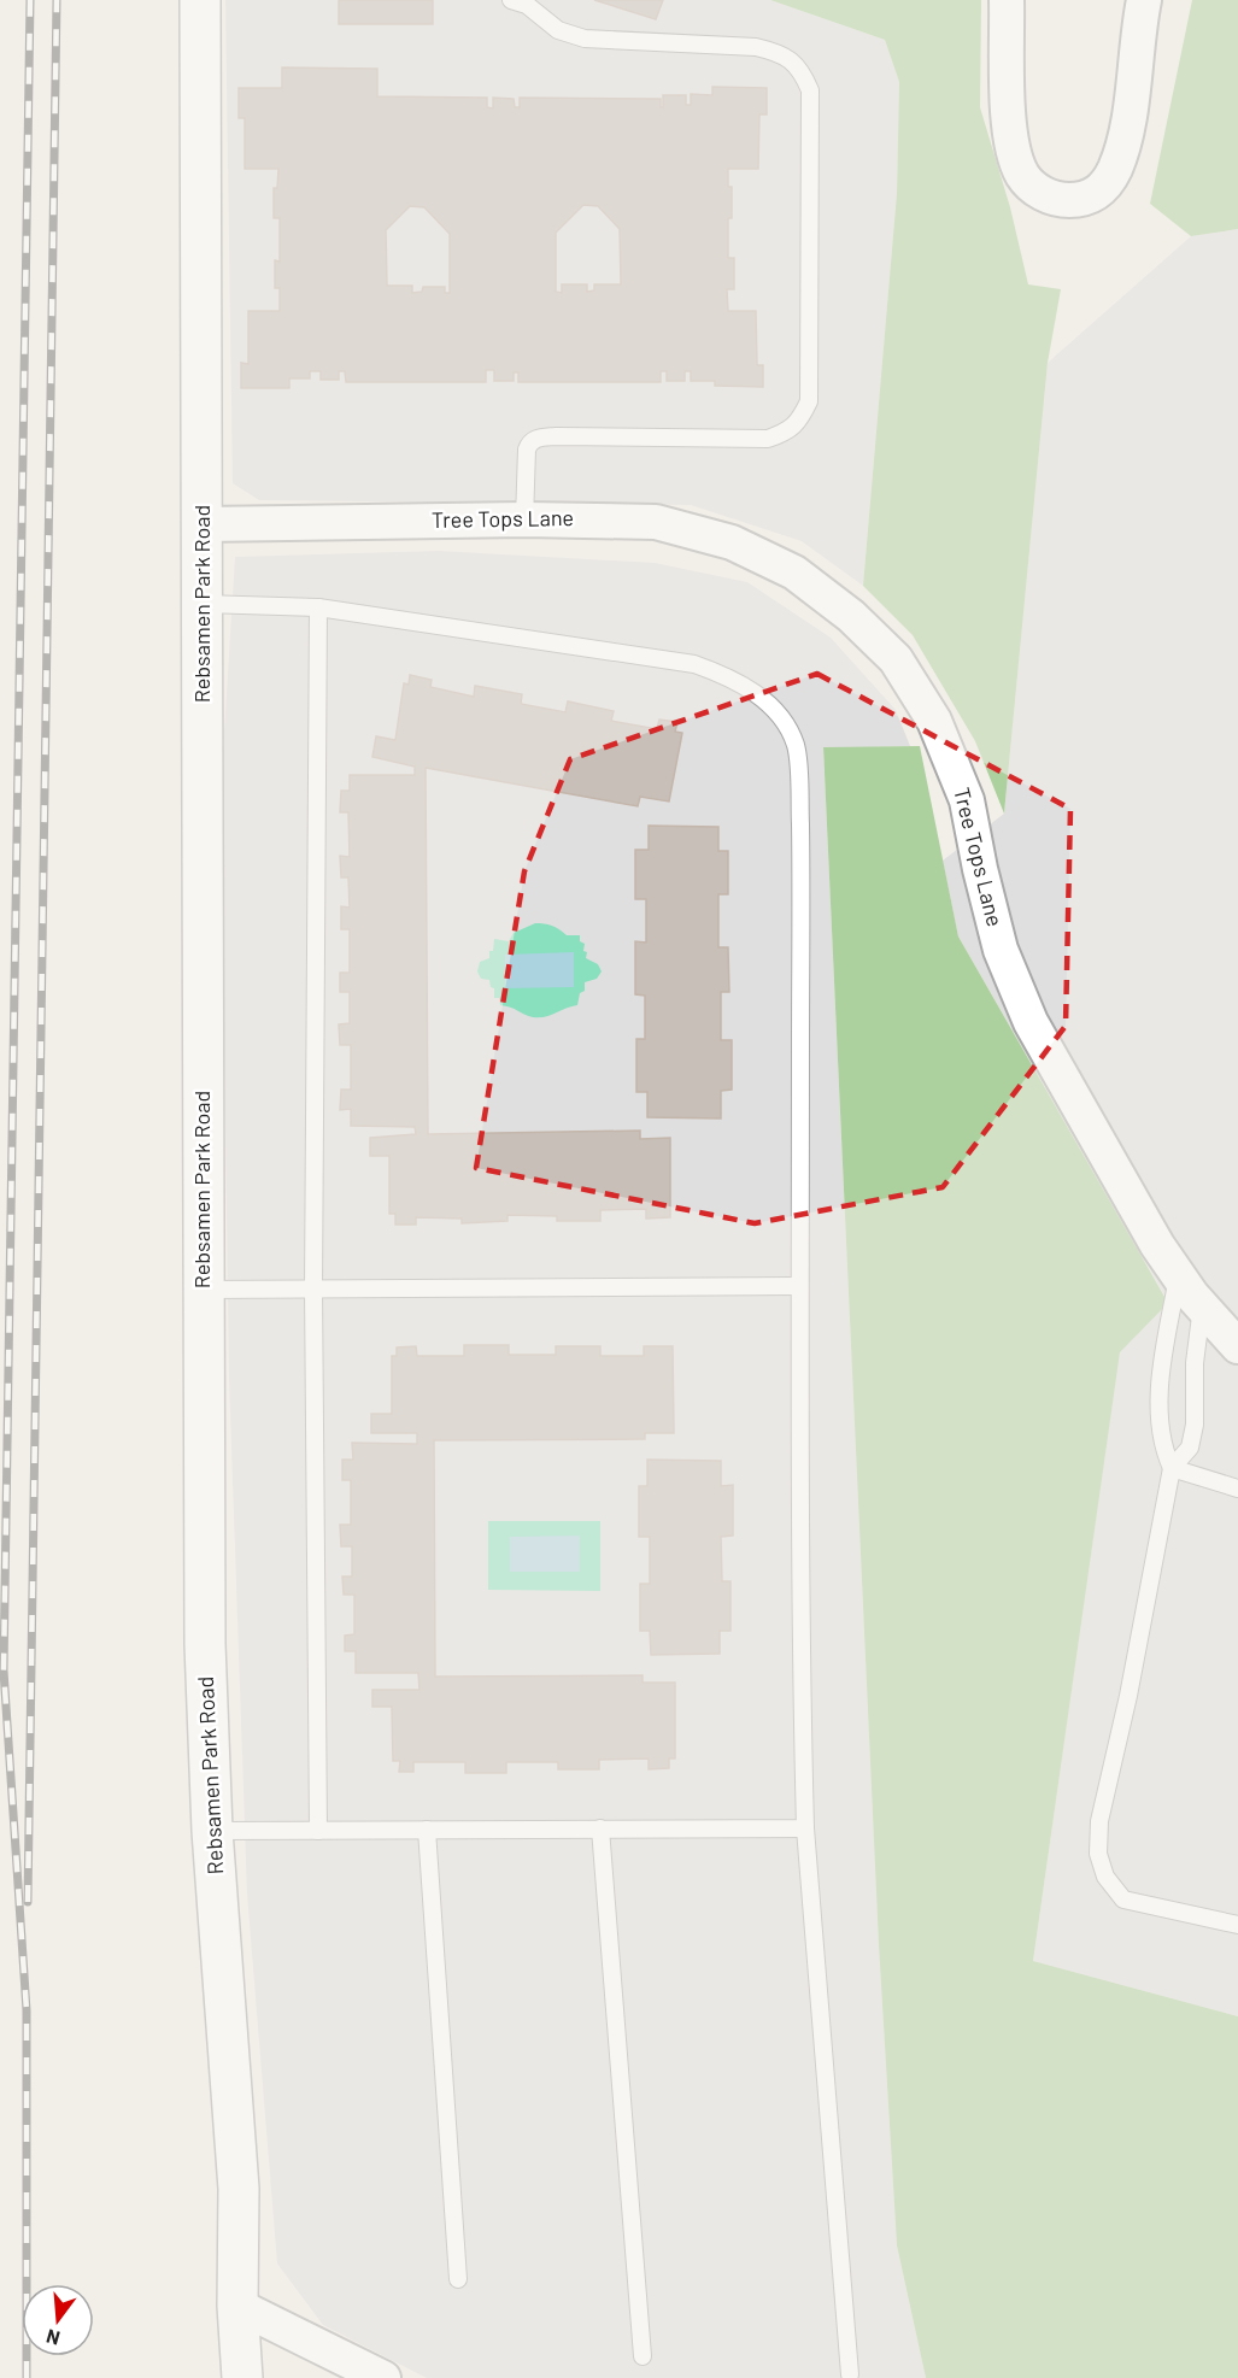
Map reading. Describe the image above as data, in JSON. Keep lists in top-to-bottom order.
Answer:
{
  "streets": {
    "street": ["Tree Tops Lane", "Rebsamen Park Road"]
  },
  "crossings": [
    ["Tree Tops Lane", "Rebsamen Park Road"]
  ],
  "north": "bottom"
}
